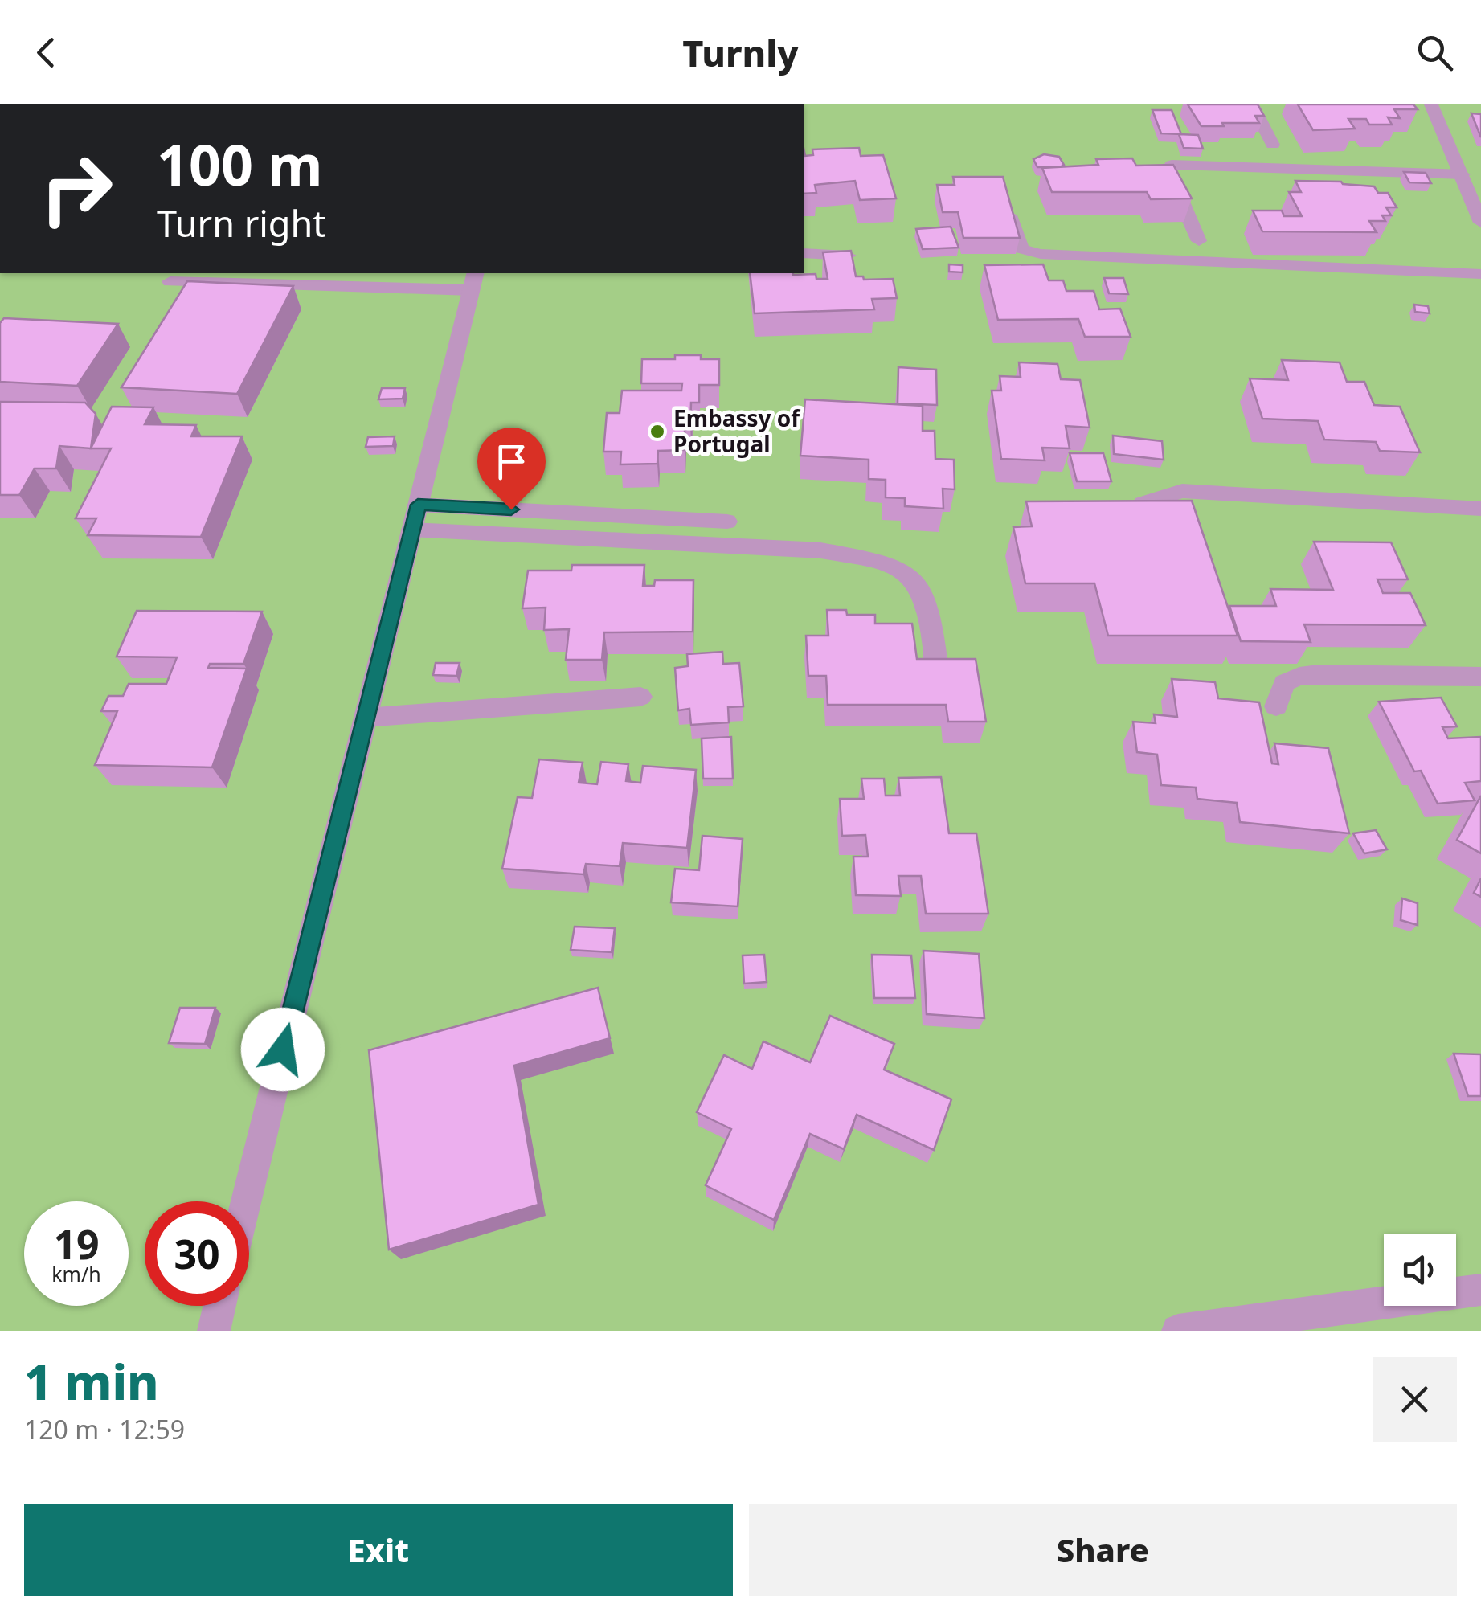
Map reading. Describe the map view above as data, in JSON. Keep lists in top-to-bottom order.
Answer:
{
  "places": ["Embassy of Portugal"],
  "page": {
    "header": "Turnly",
    "turn": ["100 m", "Turn right"],
    "speed": "19 km/h",
    "limit": "30",
    "heading": ["1 min", "120 m · 12:59"],
    "buttons": ["Exit", "Share"]
  }
}
